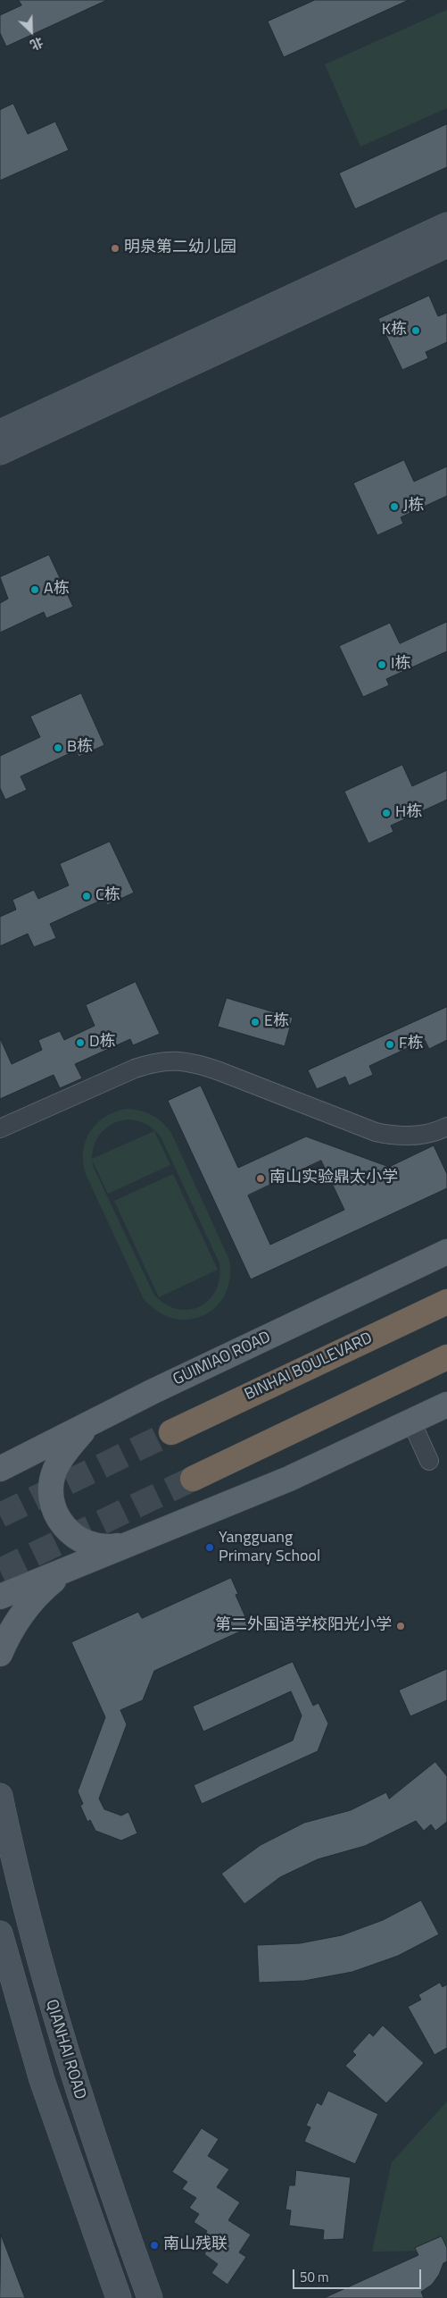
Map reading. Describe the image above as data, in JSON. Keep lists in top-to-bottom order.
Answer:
{
  "streets": {
    "highway": ["BINHAI BOULEVARD"],
    "main road": ["GUIMIAO ROAD"],
    "street": ["QIANHAI ROAD"]
  },
  "places": [
    "明泉第二幼儿园",
    "K栋",
    "J栋",
    "A栋",
    "I栋",
    "B栋",
    "H栋",
    "C栋",
    "E栋",
    "D栋",
    "F栋",
    "南山实验鼎太小学",
    "Yangguang Primary School",
    "第二外国语学校阳光小学",
    "南山残联"
  ],
  "scale_bar": "50 m",
  "north": "bottom right"
}
